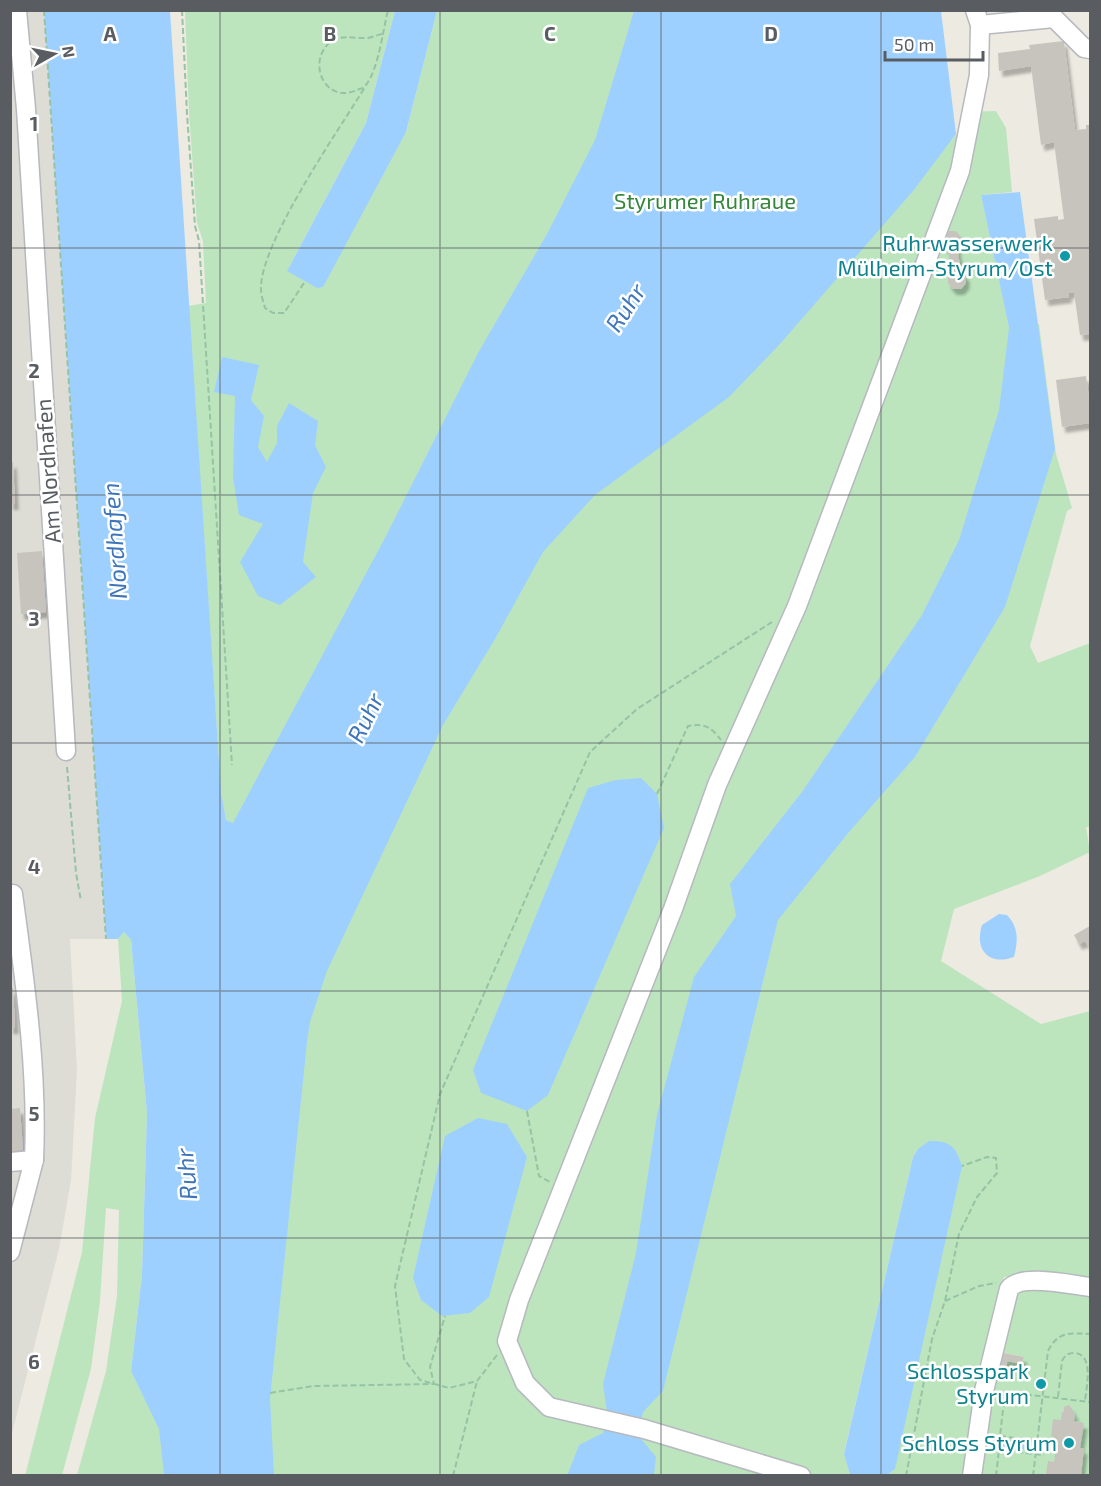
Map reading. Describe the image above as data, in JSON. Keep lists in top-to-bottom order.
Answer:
{
  "streets": {
    "street": ["Am Nordhafen"]
  },
  "water": ["Ruhr", "Nordhafen"],
  "parks": ["Styrumer Ruhraue"],
  "places": ["Ruhrwasserwerk Mülheim-Styrum/Ost", "Schlosspark Styrum", "Schloss Styrum"],
  "scale_bar": "50 m",
  "north": "right",
  "grid": {
    "columns": [
      "A",
      "B",
      "C",
      "D"
    ],
    "rows": [
      "1",
      "2",
      "3",
      "4",
      "5",
      "6"
    ]
  }
}
